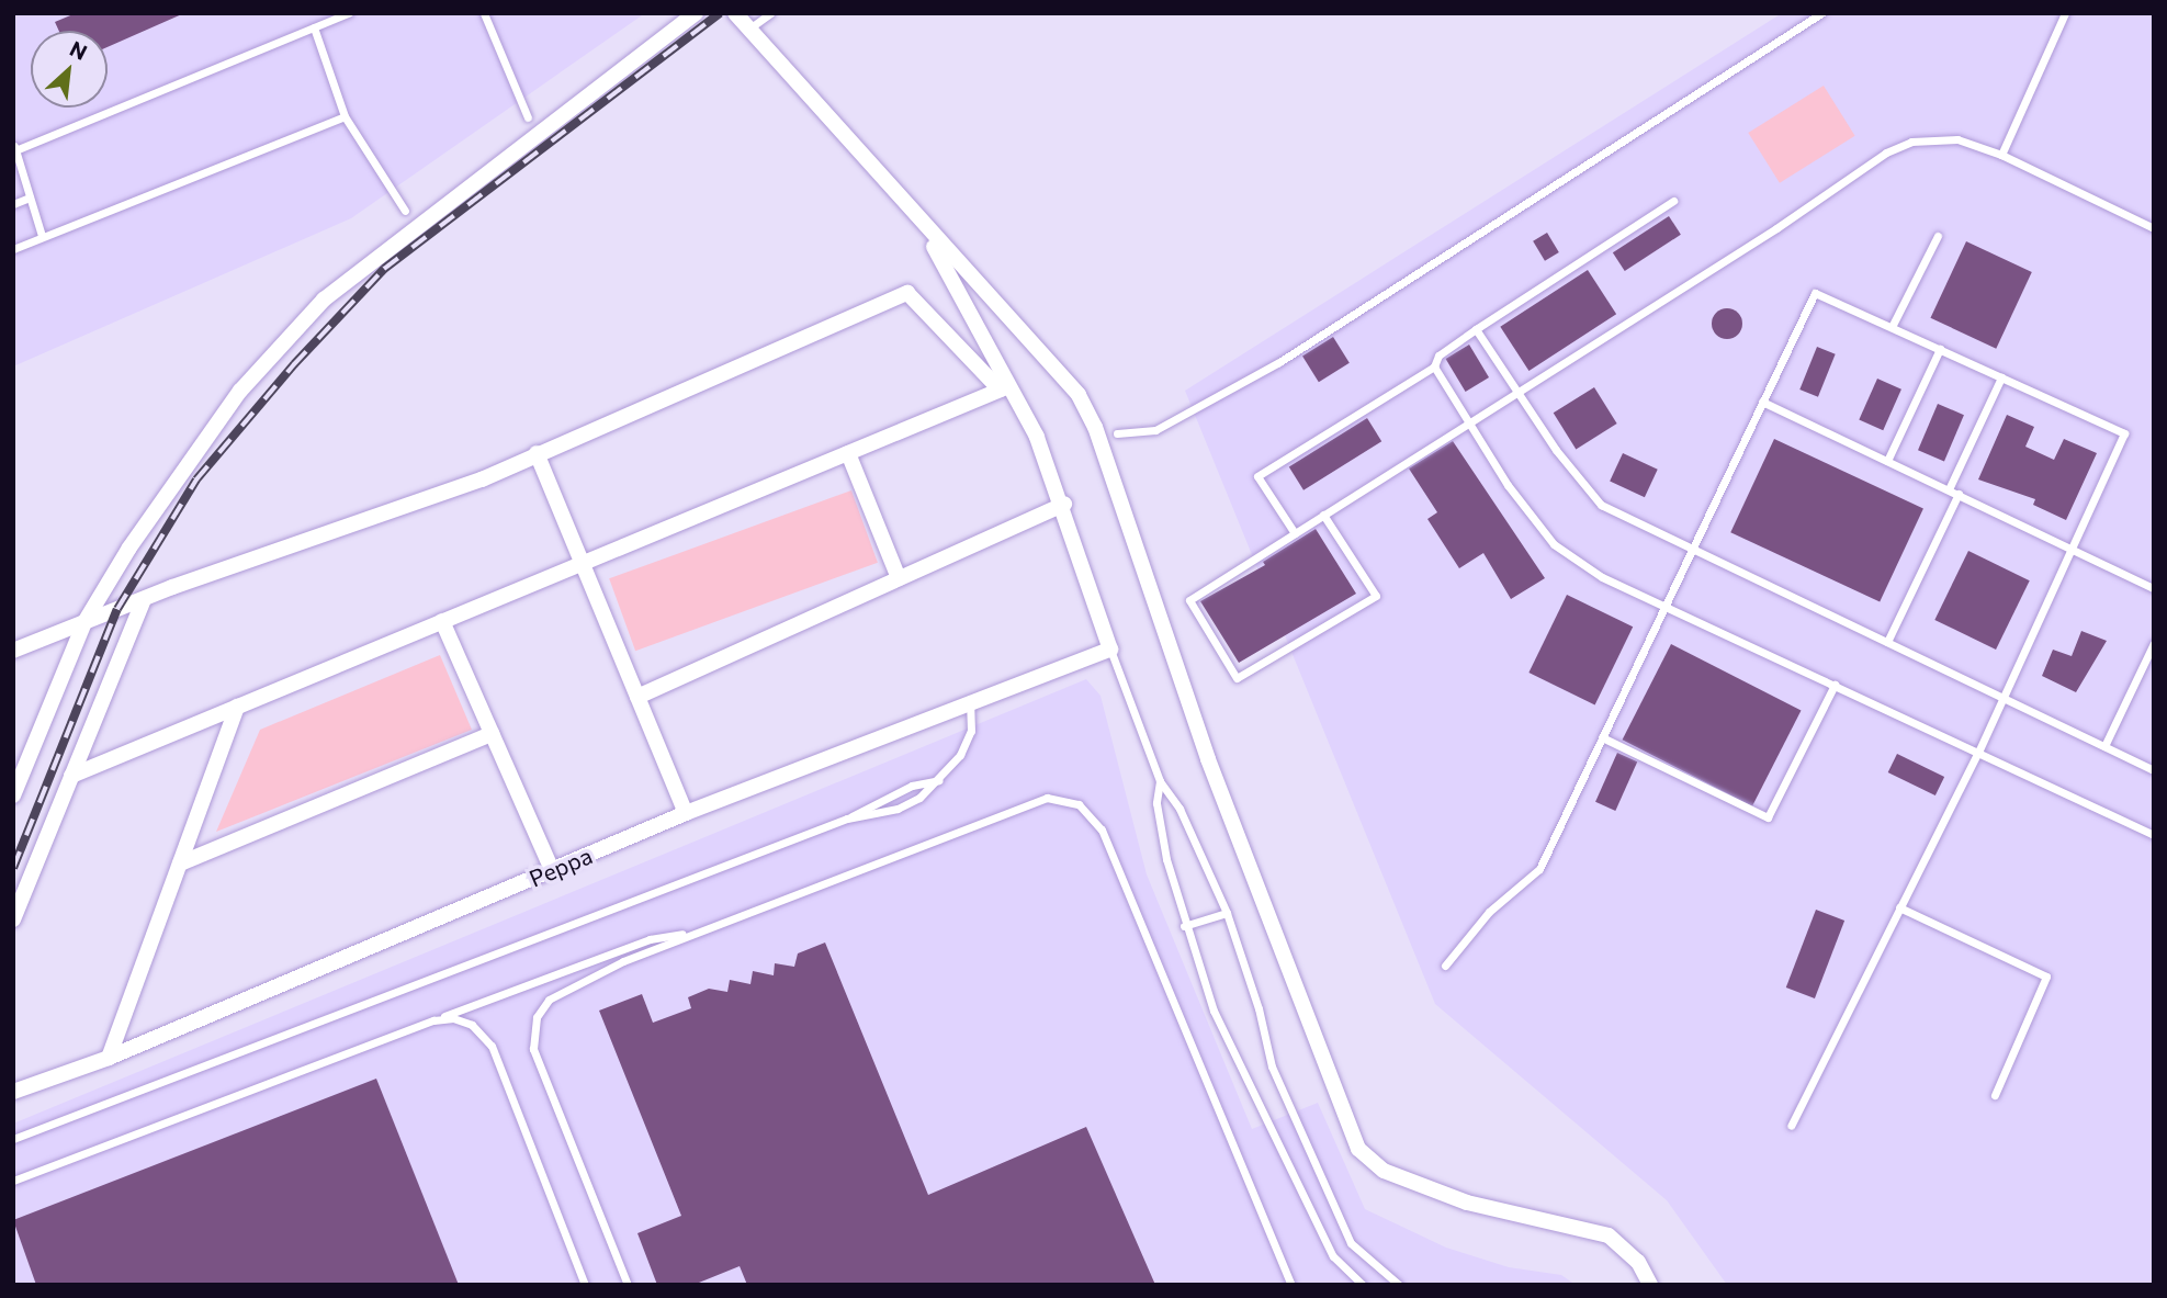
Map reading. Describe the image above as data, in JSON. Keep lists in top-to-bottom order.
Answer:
{
  "streets": {
    "street": ["Peppa"]
  },
  "north": "top right"
}
